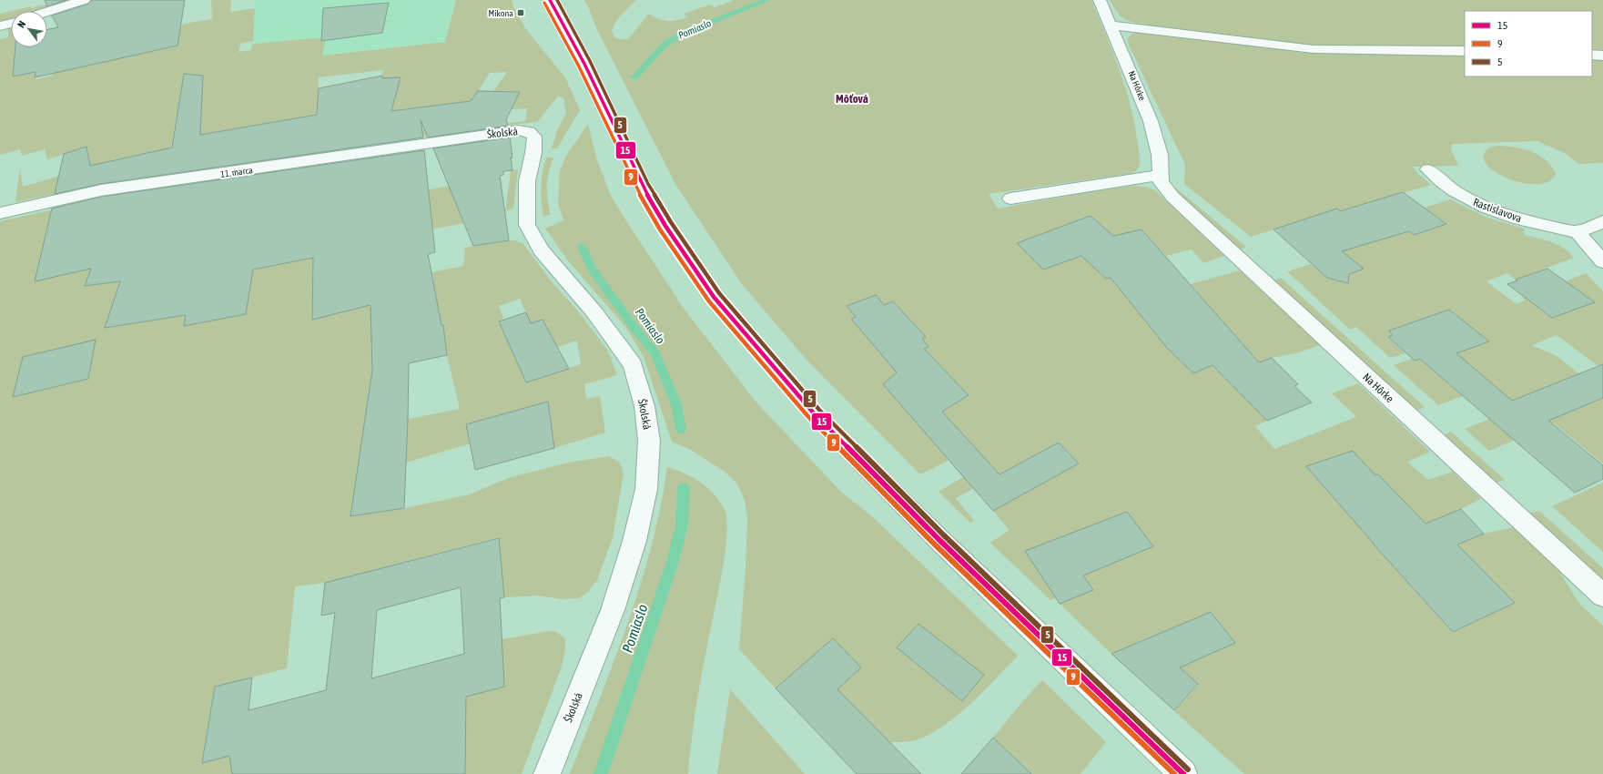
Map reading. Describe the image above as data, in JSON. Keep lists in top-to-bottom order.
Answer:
{
  "streets": {
    "street": [
      "Na Hôrke",
      "Školská",
      "11. marca",
      "Rastislavova"
    ]
  },
  "crossings": [
    ["Školská", "11. marca"]
  ],
  "districts": ["Môťová"],
  "water": ["Pomiaslo"],
  "places": {
    "transit": ["Mikona"]
  },
  "lines": ["transit line 15", "transit line 5", "transit line 9"],
  "legend": ["15", "9", "5"],
  "north": "top left"
}
